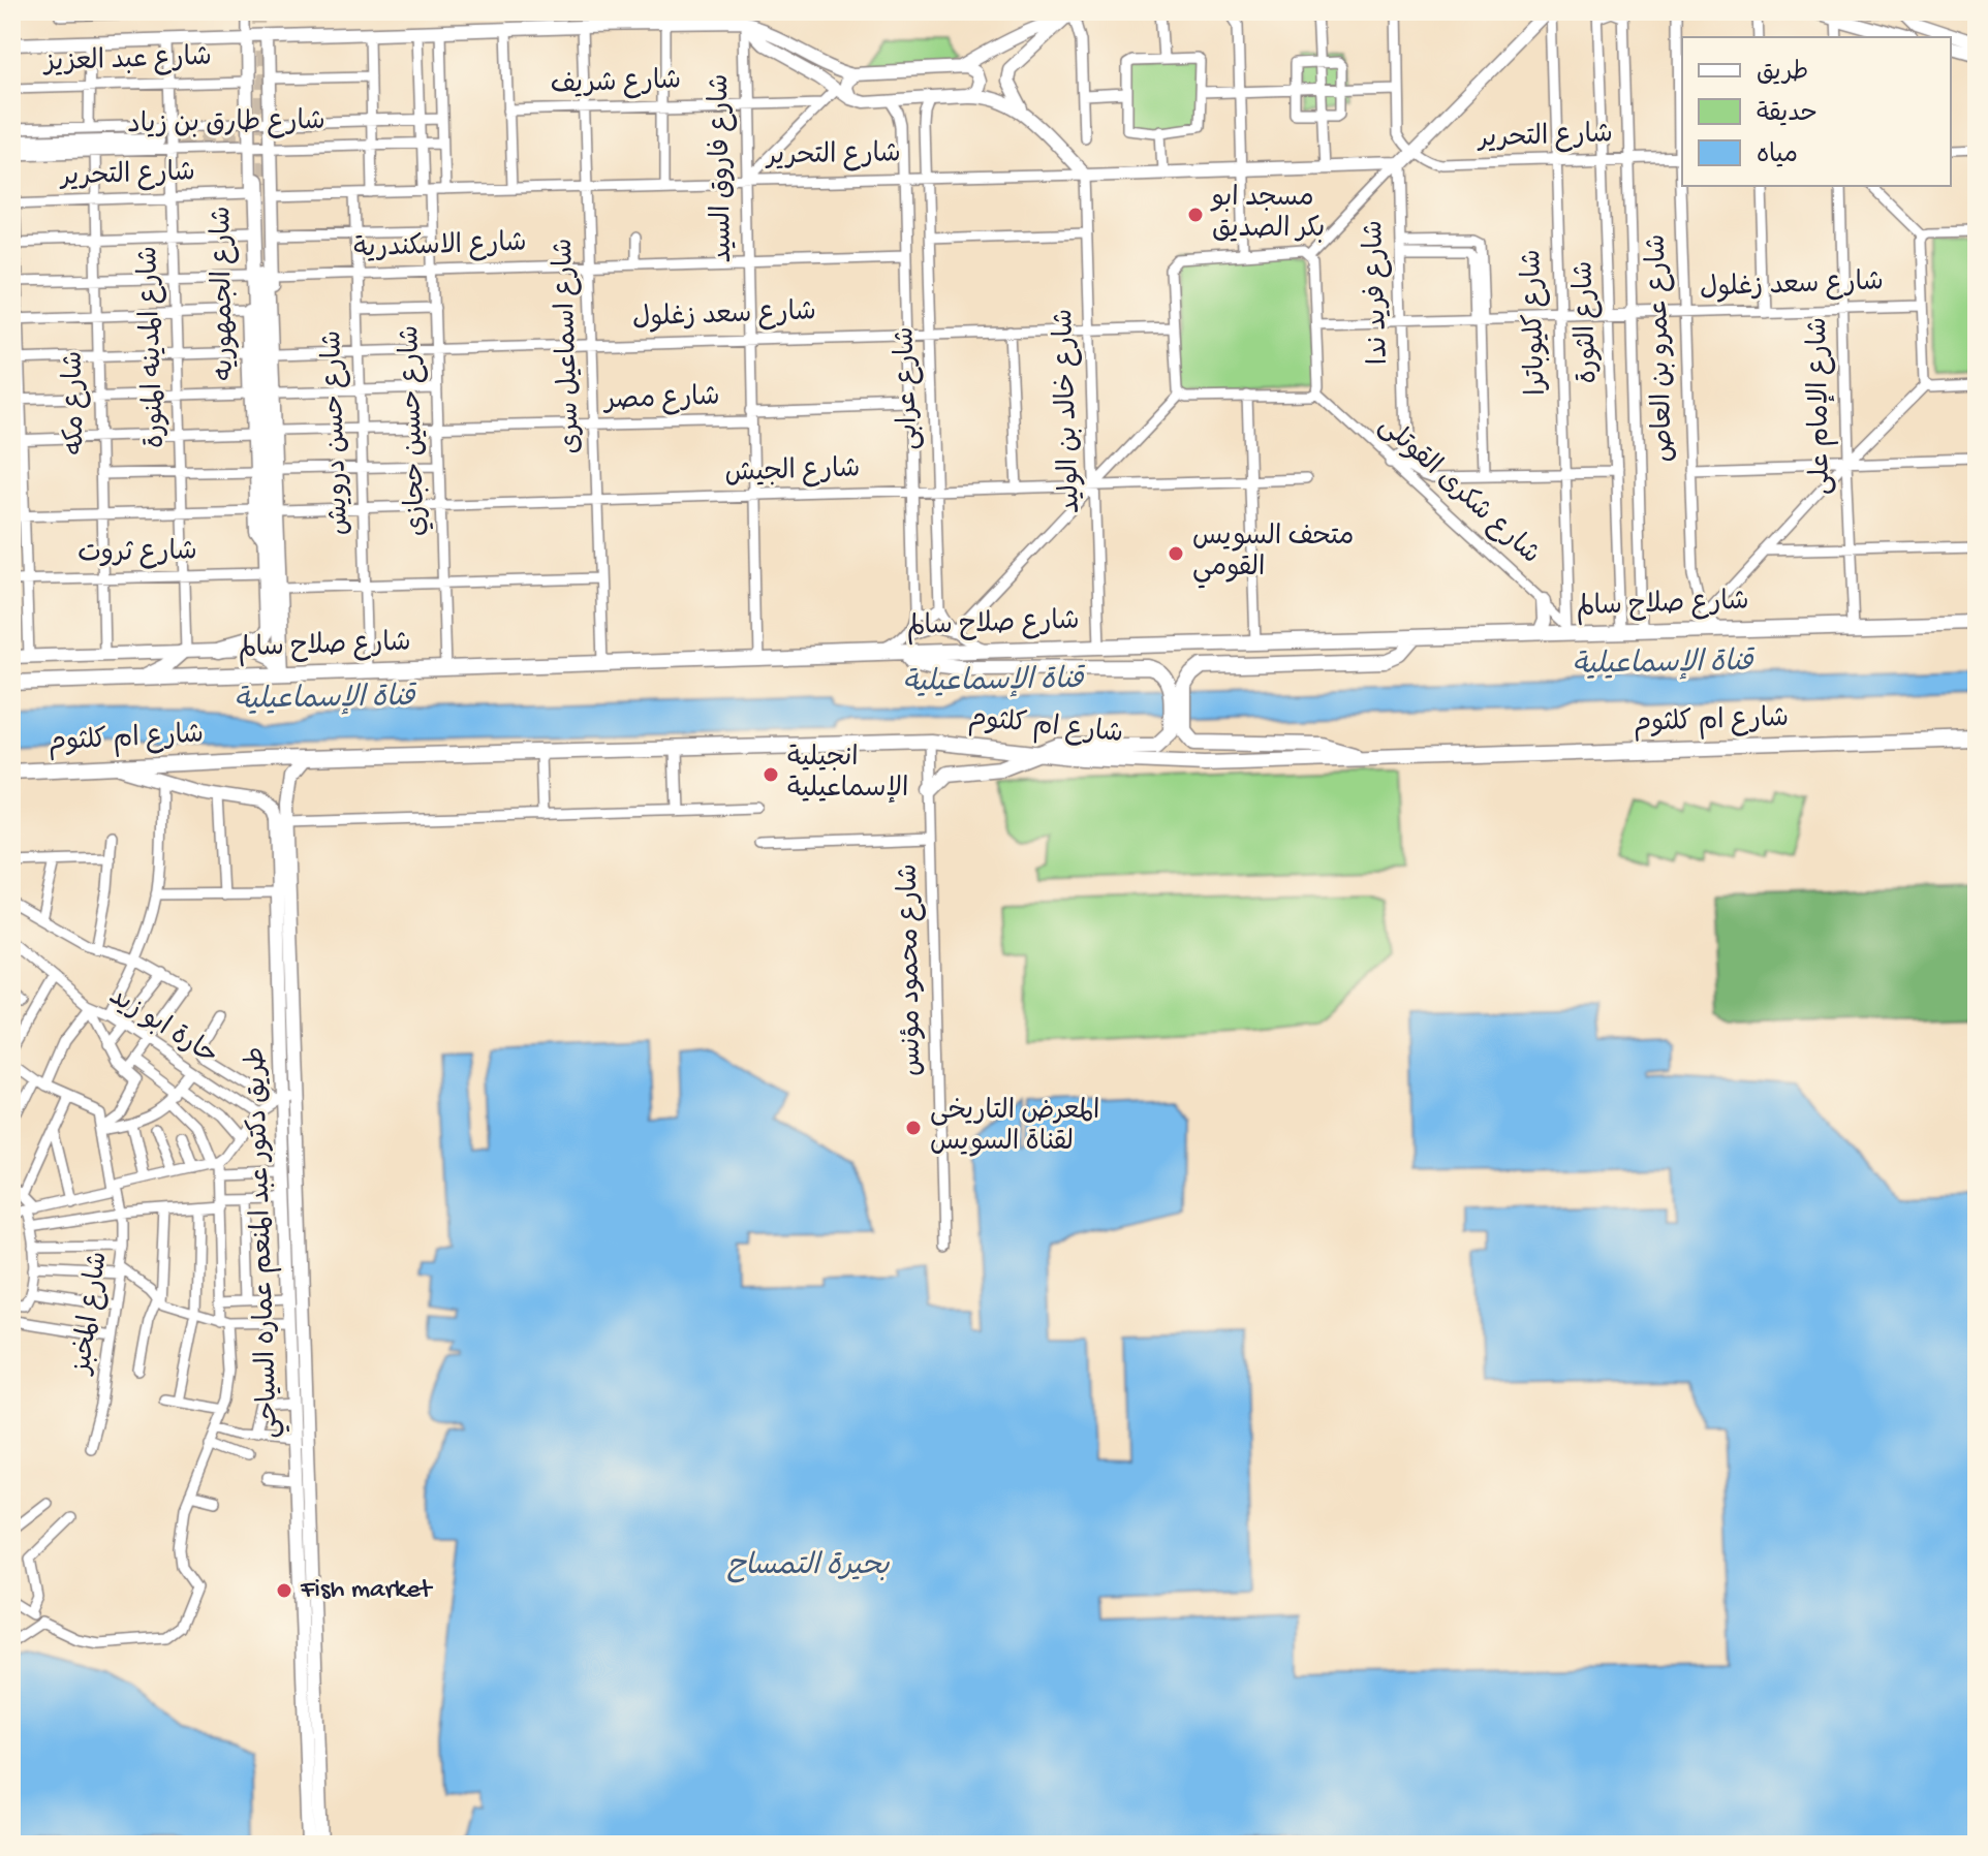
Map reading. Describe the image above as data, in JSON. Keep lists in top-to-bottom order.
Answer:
{
  "streets": {
    "highway": ["شارع الجمهوريه", "شارع صلاح سالم", "شارع ام كلثوم"],
    "main road": ["شارع التحرير", "طريق دكتور عبد المنعم عماره السياحي"],
    "street": [
      "شارع عبد العزيز",
      "شارع شريف",
      "شارع طارق بن زياد",
      "شارع فاروق السيد",
      "شارع الاسكندرية",
      "شارع سعد زغلول",
      "شارع فريد ندا",
      "شارع كليوباترا",
      "شارع الثورة",
      "شارع اسماعيل سرى",
      "شارع المدينه المنورة",
      "شارع عمرو بن العاص",
      "شارع عرابى",
      "شارع مصر",
      "شارع مكه",
      "شارع الإمام على",
      "شارع خالد بن الوليد",
      "شارع حسين حجازي",
      "شارع حسن درويش",
      "شارع الجيش",
      "شارع شكرى القوتلى",
      "شارع ثروت",
      "شارع محمود مؤنس",
      "حارة ابو زيد",
      "شارع المخبز"
    ]
  },
  "crossings": [
    ["شارع عبد العزيز", "شارع الجمهوريه"],
    ["شارع عبد العزيز", "شارع المدينه المنورة"],
    ["شارع شريف", "شارع فاروق السيد"],
    ["شارع شريف", "شارع اسماعيل سرى"],
    ["شارع طارق بن زياد", "شارع الجمهوريه"],
    ["شارع طارق بن زياد", "شارع المدينه المنورة"],
    ["شارع طارق بن زياد", "شارع مكه"],
    ["شارع طارق بن زياد", "شارع حسين حجازي"],
    ["شارع التحرير", "شارع فاروق السيد"],
    ["شارع التحرير", "شارع فريد ندا"],
    ["شارع التحرير", "شارع الجمهوريه"],
    ["شارع التحرير", "شارع كليوباترا"],
    ["شارع التحرير", "شارع الثورة"],
    ["شارع التحرير", "شارع اسماعيل سرى"],
    ["شارع التحرير", "شارع المدينه المنورة"],
    ["شارع التحرير", "شارع عمرو بن العاص"],
    ["شارع التحرير", "شارع عرابى"],
    ["شارع التحرير", "شارع مكه"],
    ["شارع التحرير", "شارع خالد بن الوليد"],
    ["شارع التحرير", "شارع حسين حجازي"],
    ["شارع التحرير", "شارع حسن درويش"],
    ["شارع فاروق السيد", "شارع الاسكندرية"],
    ["شارع فاروق السيد", "شارع سعد زغلول"],
    ["شارع فاروق السيد", "شارع مصر"],
    ["شارع فاروق السيد", "شارع الجيش"],
    ["شارع فاروق السيد", "شارع صلاح سالم"],
    ["شارع الاسكندرية", "شارع الجمهوريه"],
    ["شارع الاسكندرية", "شارع اسماعيل سرى"],
    ["شارع الاسكندرية", "شارع عرابى"],
    ["شارع الاسكندرية", "شارع حسين حجازي"],
    ["شارع الاسكندرية", "شارع حسن درويش"],
    ["شارع سعد زغلول", "شارع فريد ندا"],
    ["شارع سعد زغلول", "شارع الجمهوريه"],
    ["شارع سعد زغلول", "شارع كليوباترا"],
    ["شارع سعد زغلول", "شارع الثورة"],
    ["شارع سعد زغلول", "شارع اسماعيل سرى"],
    ["شارع سعد زغلول", "شارع عمرو بن العاص"],
    ["شارع سعد زغلول", "شارع عرابى"],
    ["شارع سعد زغلول", "شارع الإمام على"],
    ["شارع سعد زغلول", "شارع خالد بن الوليد"],
    ["شارع سعد زغلول", "شارع حسين حجازي"],
    ["شارع سعد زغلول", "شارع حسن درويش"],
    ["شارع فريد ندا", "شارع شكرى القوتلى"],
    ["شارع الجمهوريه", "شارع مصر"],
    ["شارع الجمهوريه", "شارع الجيش"],
    ["شارع الجمهوريه", "شارع ثروت"],
    ["شارع الجمهوريه", "شارع صلاح سالم"],
    ["شارع كليوباترا", "شارع شكرى القوتلى"],
    ["شارع كليوباترا", "شارع صلاح سالم"],
    ["شارع الثورة", "شارع صلاح سالم"],
    ["شارع اسماعيل سرى", "شارع مصر"],
    ["شارع اسماعيل سرى", "شارع الجيش"],
    ["شارع اسماعيل سرى", "شارع صلاح سالم"],
    ["شارع المدينه المنورة", "شارع ثروت"],
    ["شارع عمرو بن العاص", "شارع صلاح سالم"],
    ["شارع عرابى", "شارع مصر"],
    ["شارع عرابى", "شارع الجيش"],
    ["شارع مصر", "شارع حسين حجازي"],
    ["شارع مصر", "شارع حسن درويش"],
    ["شارع مكه", "شارع ثروت"],
    ["شارع الإمام على", "شارع صلاح سالم"],
    ["شارع خالد بن الوليد", "شارع الجيش"],
    ["شارع خالد بن الوليد", "شارع صلاح سالم"],
    ["شارع حسين حجازي", "شارع الجيش"],
    ["شارع حسين حجازي", "شارع صلاح سالم"],
    ["شارع حسن درويش", "شارع الجيش"],
    ["شارع حسن درويش", "شارع صلاح سالم"],
    ["شارع شكرى القوتلى", "شارع صلاح سالم"],
    ["شارع ام كلثوم", "شارع محمود مؤنس"],
    ["شارع ام كلثوم", "طريق دكتور عبد المنعم عماره السياحي"]
  ],
  "water": ["قناة الإسماعيلية", "بحيرة التمساح"],
  "places": [
    "مسجد ابو بكر الصديق",
    "متحف السويس القومي",
    "انجيلية الإسماعيلية",
    "المعرض التاريخى لقناة السويس",
    "Fish market"
  ],
  "legend": ["طريق", "حديقة", "مياه"]
}
